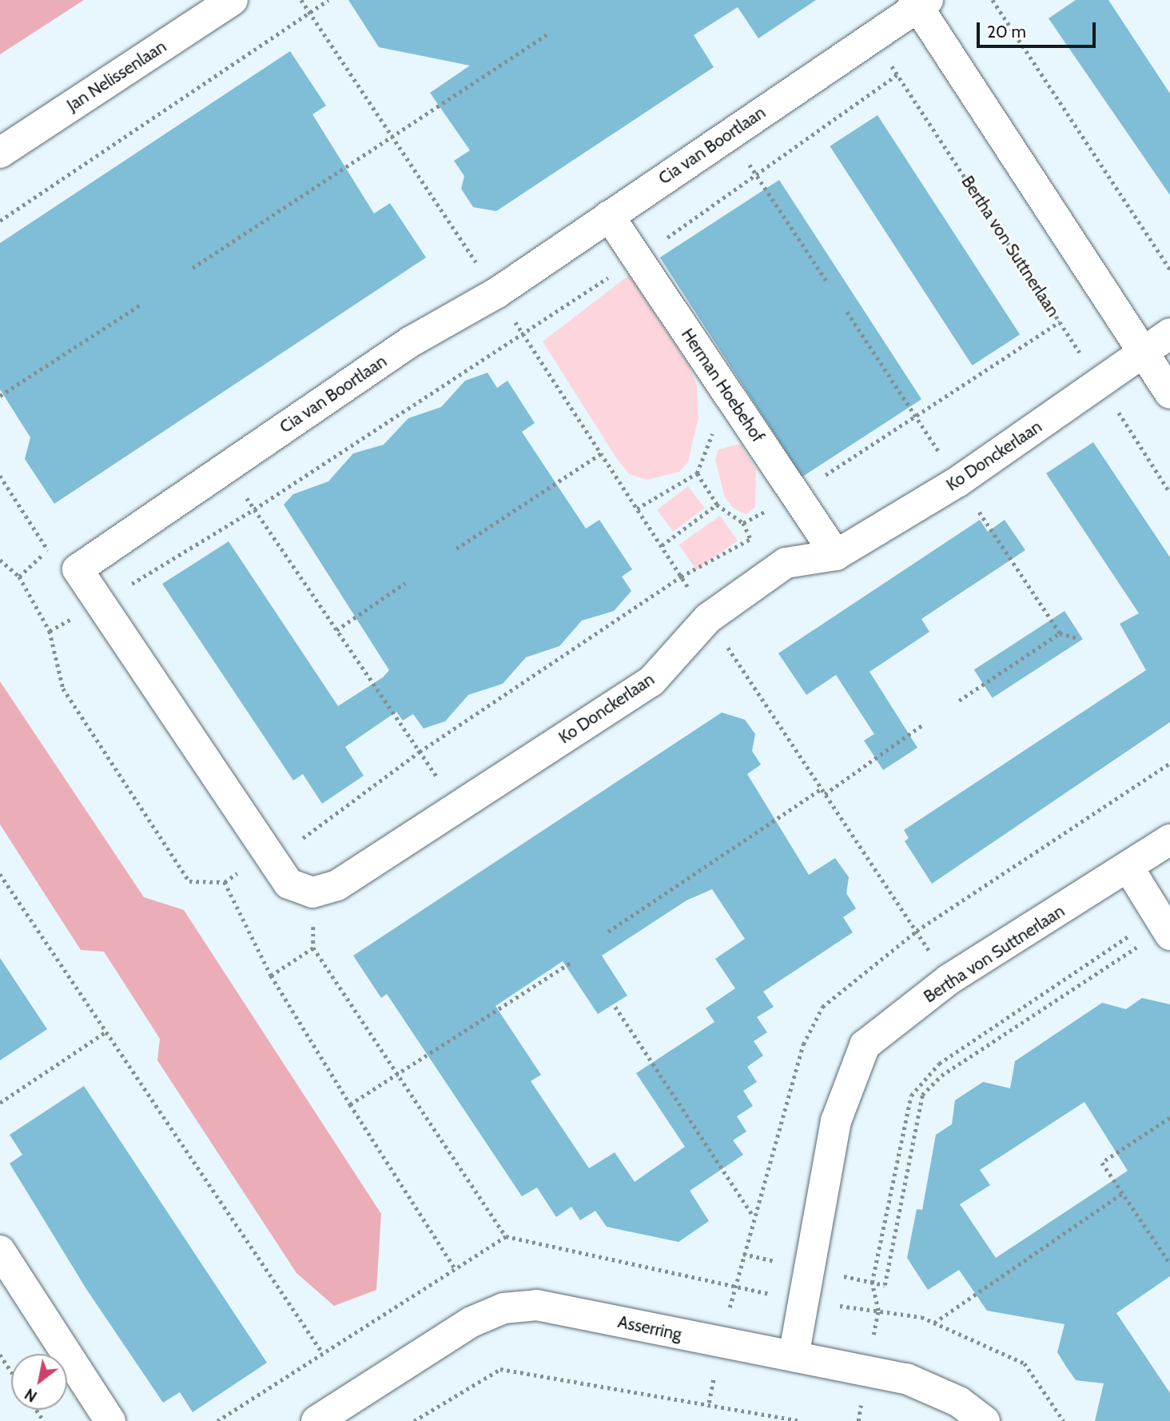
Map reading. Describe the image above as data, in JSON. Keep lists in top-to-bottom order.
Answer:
{
  "streets": {
    "street": [
      "Jan Nelissenlaan",
      "Cia van Boortlaan",
      "Bertha von Suttnerlaan",
      "Herman Hoebehof",
      "Ko Donckerlaan",
      "Asserring"
    ]
  },
  "crossings": [
    ["Cia van Boortlaan", "Bertha von Suttnerlaan"],
    ["Cia van Boortlaan", "Herman Hoebehof"],
    ["Bertha von Suttnerlaan", "Ko Donckerlaan"],
    ["Bertha von Suttnerlaan", "Asserring"],
    ["Herman Hoebehof", "Ko Donckerlaan"]
  ],
  "scale_bar": "20 m",
  "north": "bottom left"
}
